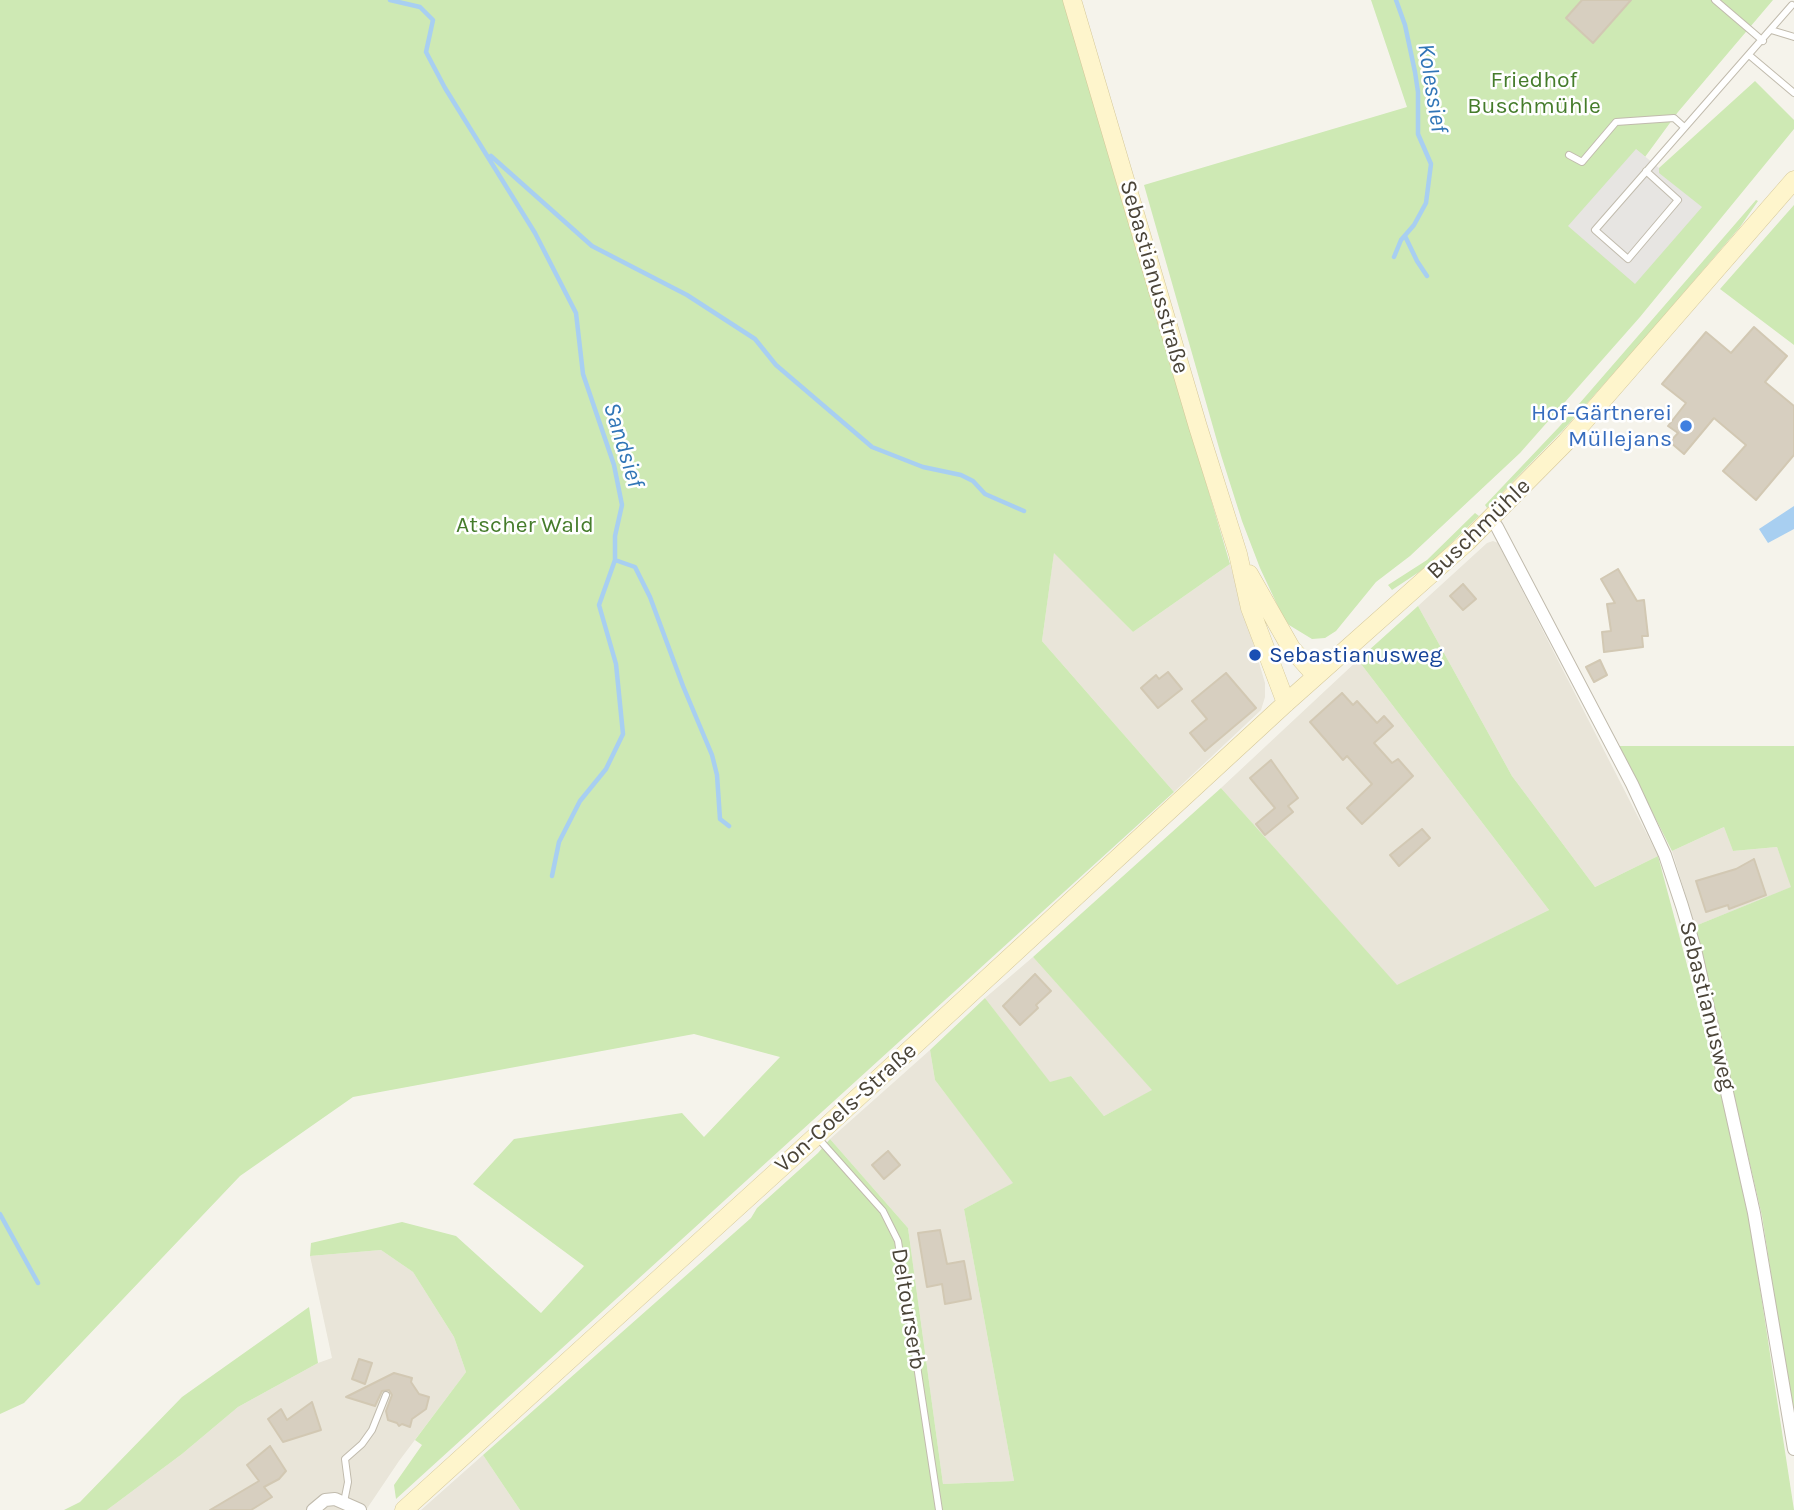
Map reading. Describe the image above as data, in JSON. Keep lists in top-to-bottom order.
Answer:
{
  "streets": {
    "main road": ["Sebastianusstraße", "Buschmühle", "Von-Coels-Straße"],
    "street": ["Sebastianusweg"],
    "lane": ["Deltourserb"]
  },
  "crossings": [
    ["Sebastianusstraße", "Buschmühle"],
    ["Sebastianusstraße", "Von-Coels-Straße"],
    ["Buschmühle", "Sebastianusweg"],
    ["Buschmühle", "Von-Coels-Straße"],
    ["Von-Coels-Straße", "Deltourserb"]
  ],
  "water": ["Kolessief", "Sandsief"],
  "parks": ["Friedhof Buschmühle", "Atscher Wald"],
  "places": ["Hof-Gärtnerei Müllejans", "Sebastianusweg"]
}
